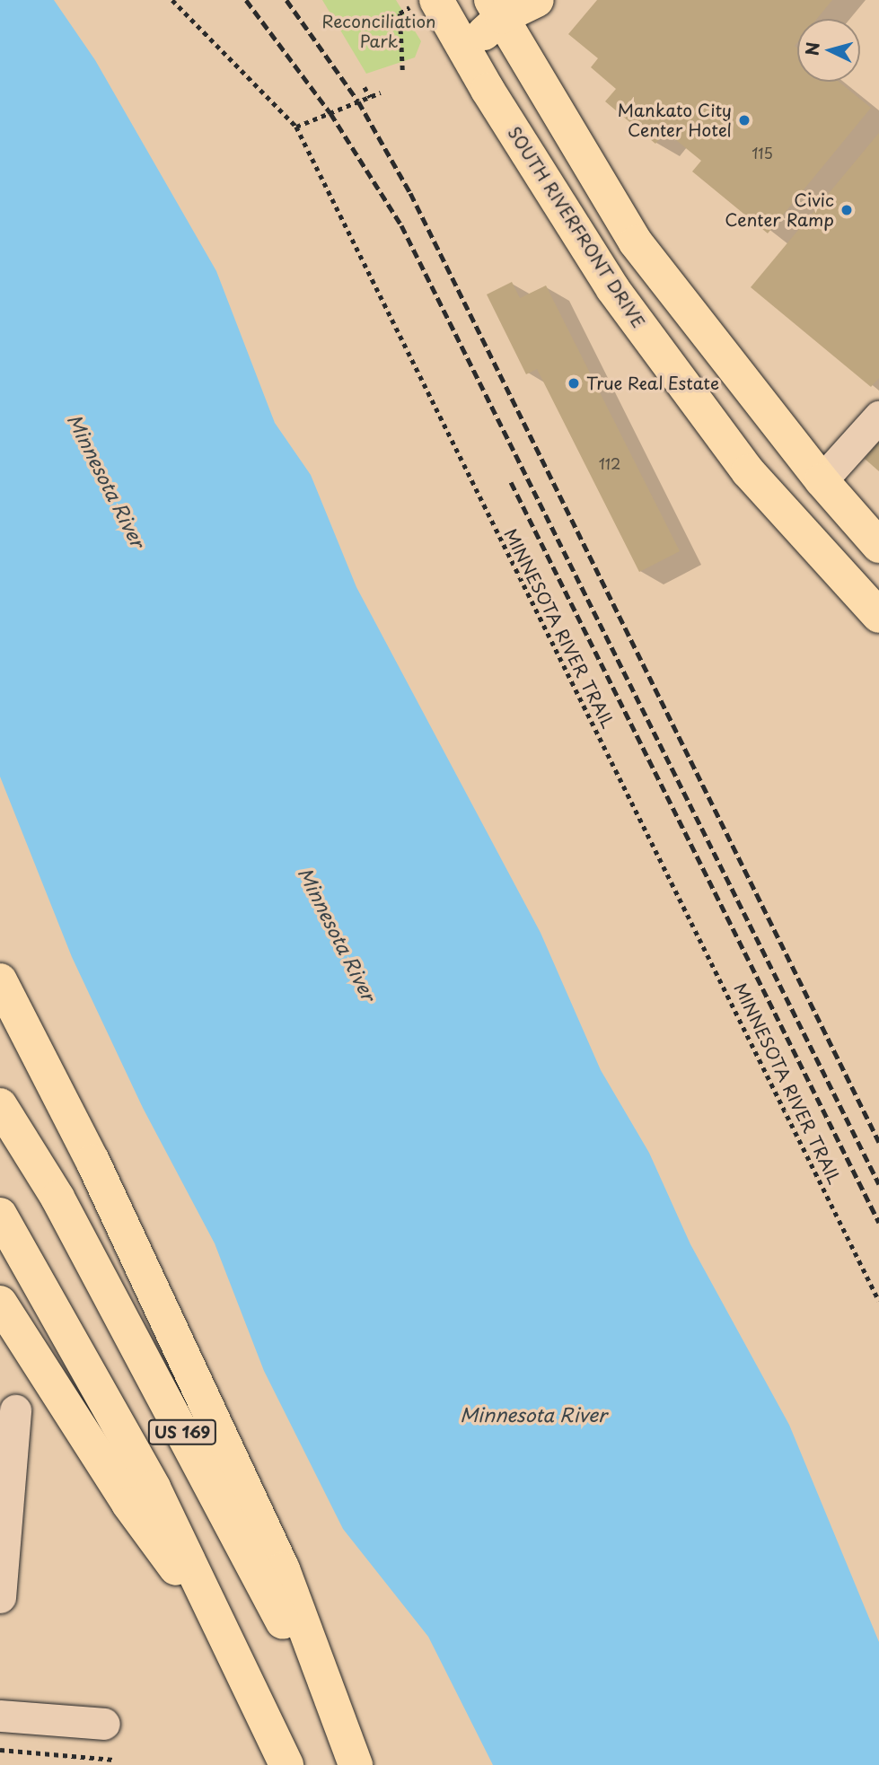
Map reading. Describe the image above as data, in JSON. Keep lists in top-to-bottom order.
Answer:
{
  "streets": {
    "main road": ["SOUTH RIVERFRONT DRIVE", "US 169"],
    "path": ["MINNESOTA RIVER TRAIL"]
  },
  "water": ["Minnesota River"],
  "parks": ["Reconciliation Park"],
  "places": ["Mankato City Center Hotel", "Civic Center Ramp", "True Real Estate"],
  "house_numbers": ["115", "112"],
  "north": "left"
}
